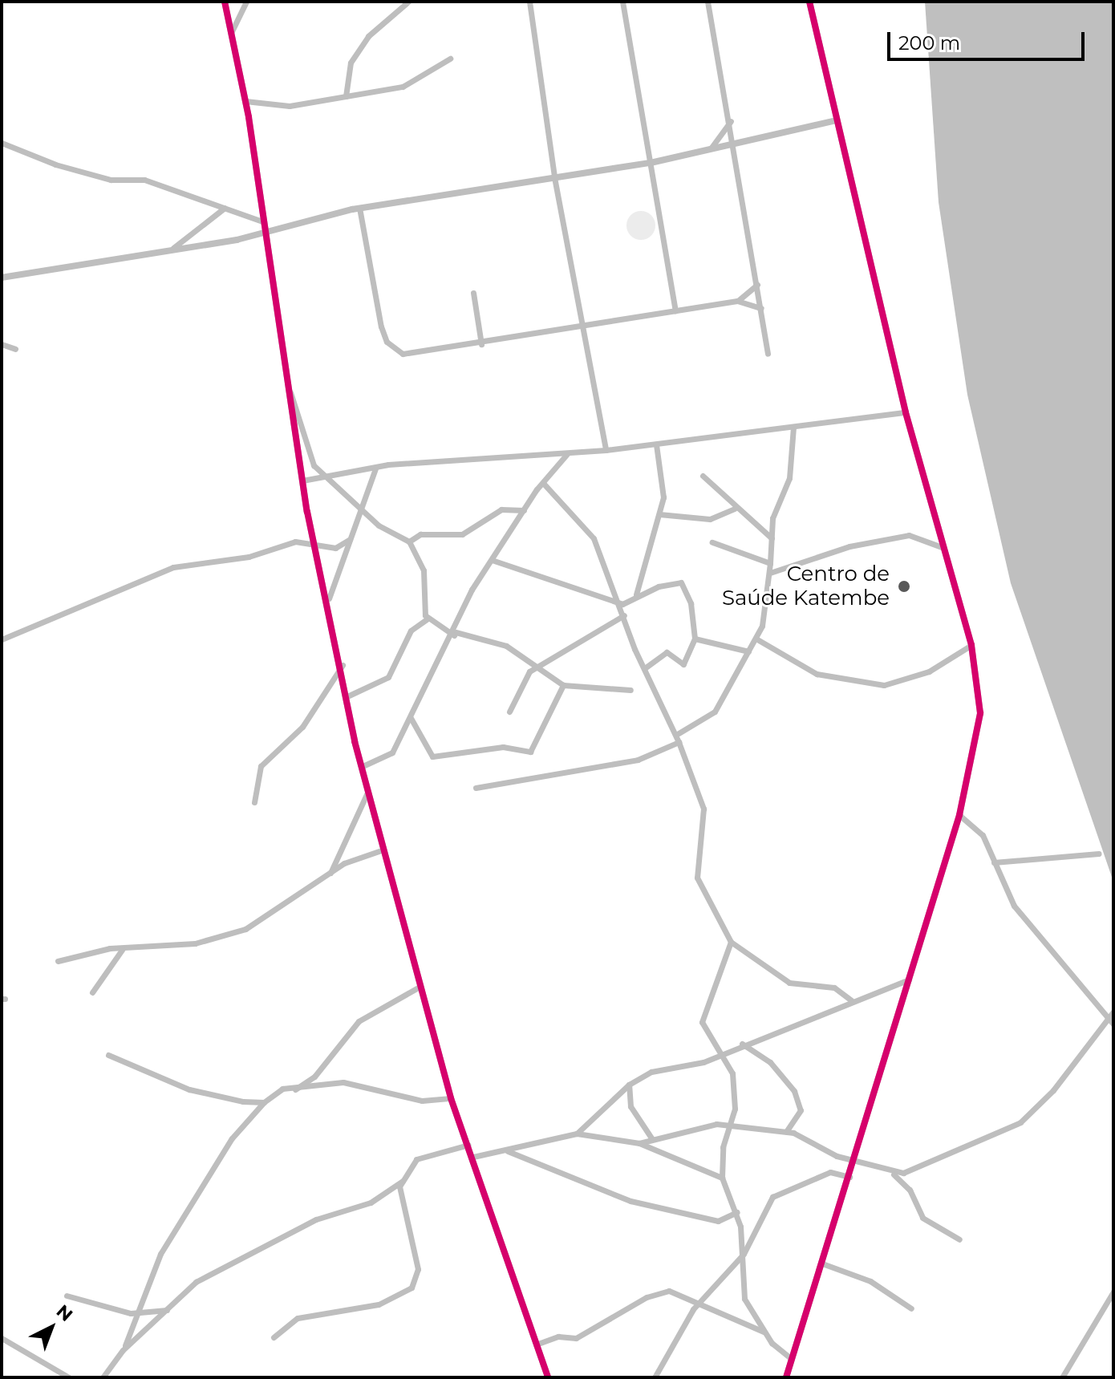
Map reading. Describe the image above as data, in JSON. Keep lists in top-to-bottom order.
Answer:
{
  "places": ["Centro de Saúde Katembe"],
  "scale_bar": "200 m",
  "north": "top right"
}
